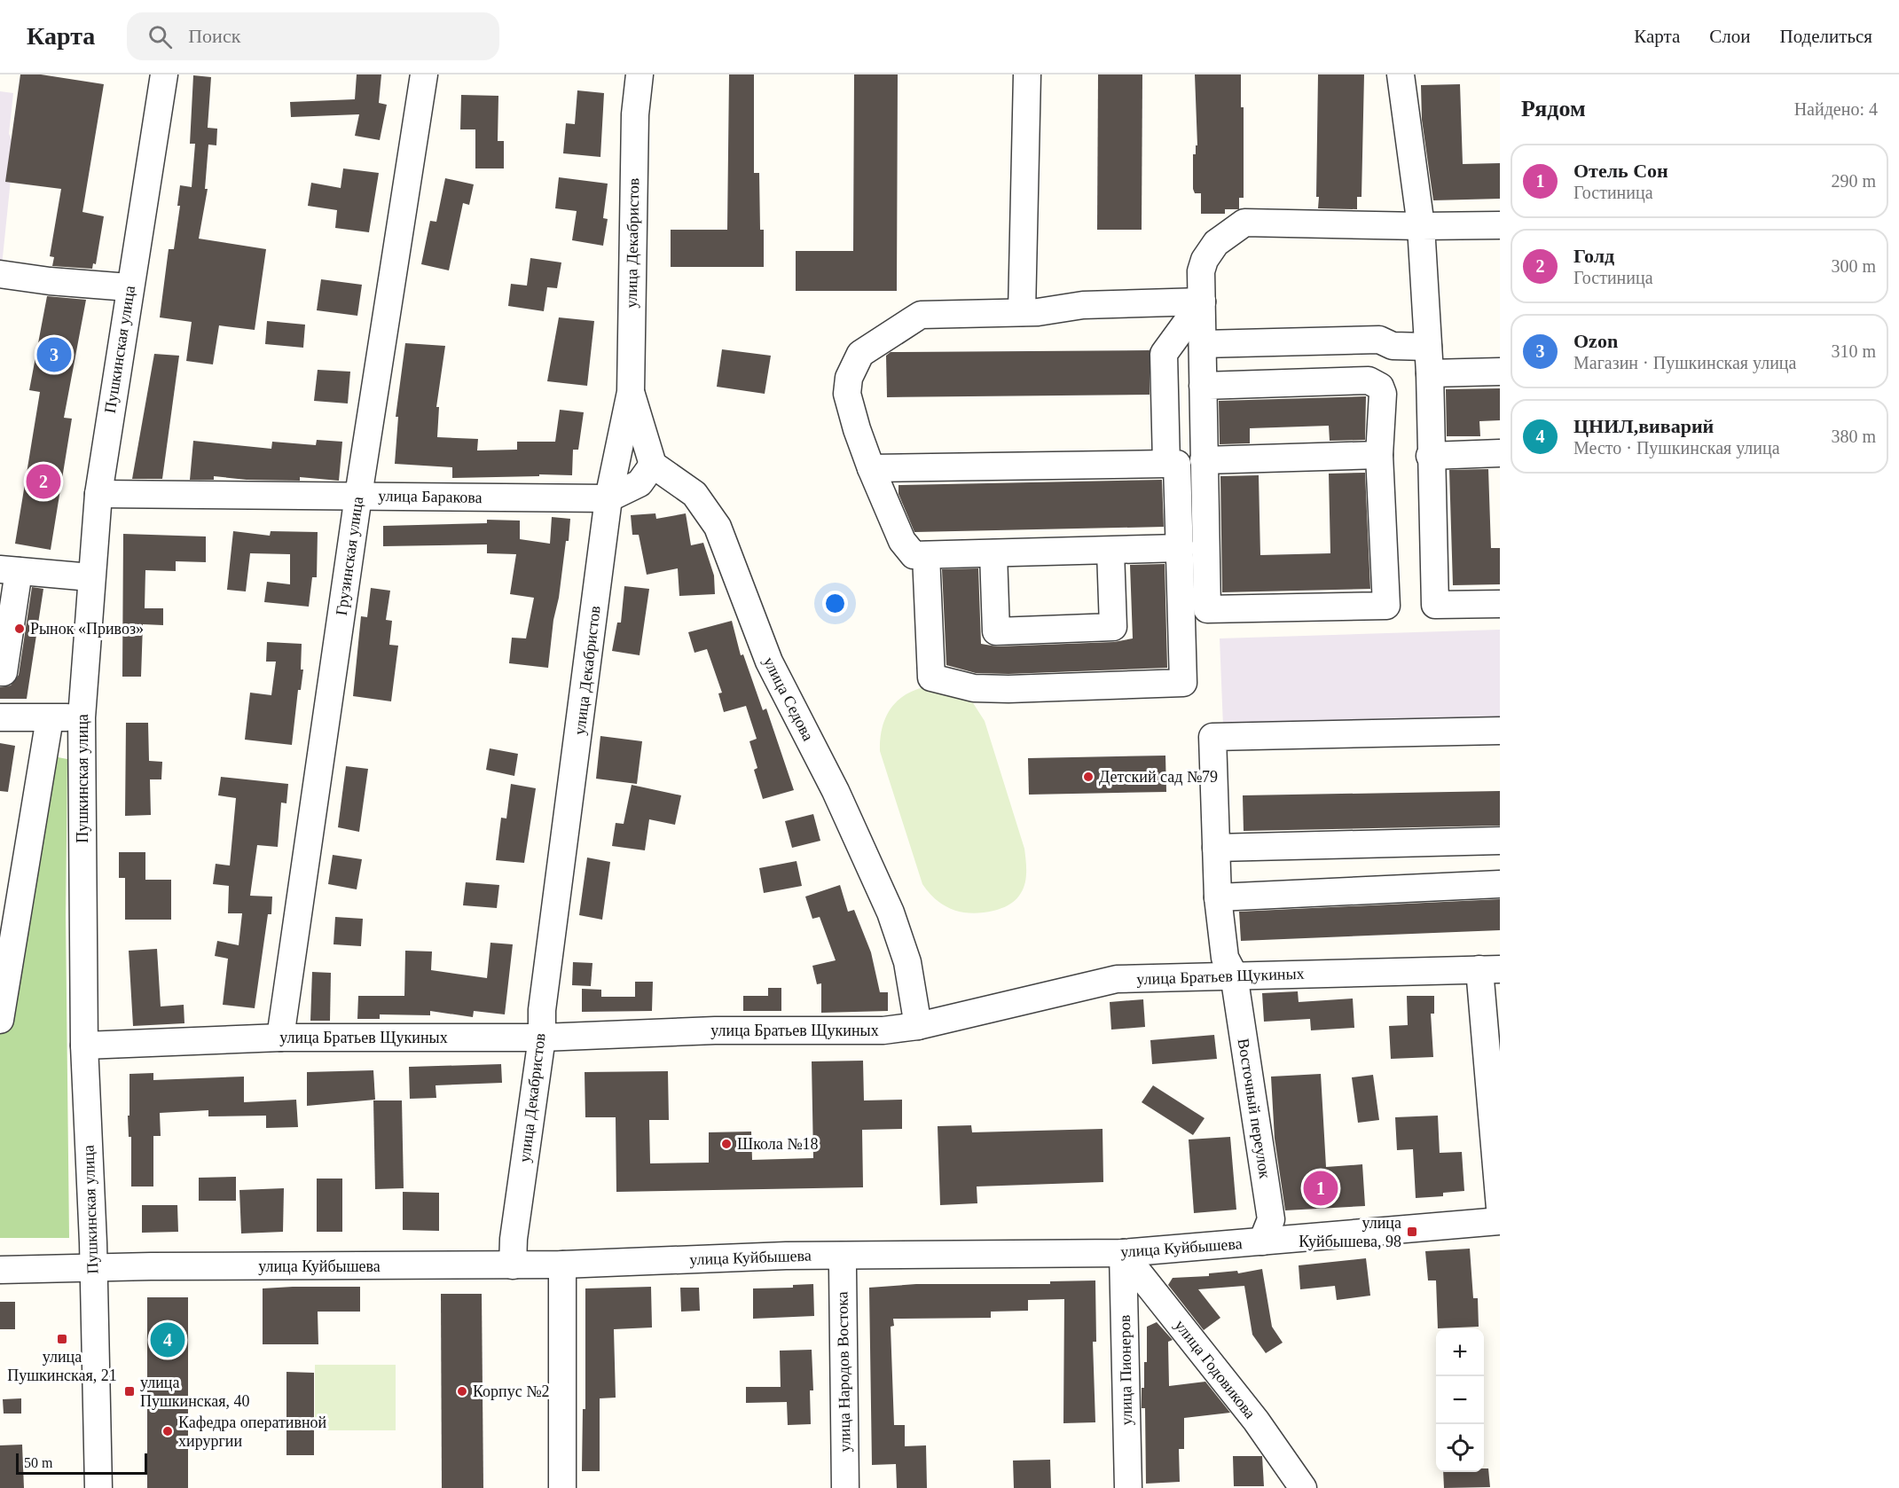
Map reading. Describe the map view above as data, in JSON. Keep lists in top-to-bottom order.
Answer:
{
  "streets": {
    "street": [
      "улица Декабристов",
      "Пушкинская улица",
      "улица Баракова",
      "Грузинская улица",
      "улица Седова",
      "улица Братьев Щукиных",
      "Восточный переулок",
      "улица Куйбышева",
      "улица Годовикова",
      "улица Пионеров",
      "улица Народов Востока"
    ]
  },
  "crossings": [
    ["улица Декабристов", "улица Баракова"],
    ["улица Декабристов", "улица Братьев Щукиных"],
    ["улица Декабристов", "улица Куйбышева"],
    ["Пушкинская улица", "улица Баракова"],
    ["Пушкинская улица", "улица Братьев Щукиных"],
    ["Пушкинская улица", "улица Куйбышева"],
    ["улица Баракова", "Грузинская улица"],
    ["улица Баракова", "улица Седова"],
    ["Грузинская улица", "улица Братьев Щукиных"],
    ["улица Седова", "улица Братьев Щукиных"],
    ["улица Братьев Щукиных", "Восточный переулок"],
    ["Восточный переулок", "улица Куйбышева"],
    ["улица Куйбышева", "улица Годовикова"],
    ["улица Куйбышева", "улица Пионеров"],
    ["улица Куйбышева", "улица Народов Востока"],
    ["улица Годовикова", "улица Пионеров"]
  ],
  "places": {
    "other": [
      "Рынок «Привоз»",
      "Детский сад №79",
      "Школа №18",
      "Корпус №2",
      "Кафедра оперативной хирургии"
    ],
    "transit": ["улица Куйбышева, 98", "улица Пушкинская, 21", "улица Пушкинская, 40"]
  },
  "scale_bar": "50 m",
  "page": {
    "header": "Карта",
    "search": "Поиск",
    "nav": ["Карта", "Слои", "Поделиться"],
    "heading": ["Рядом", "Найдено: 4"],
    "list": [
      {
        "mark": "1",
        "name": "Отель Сон",
        "note": "Гостиница",
        "value": "290 m"
      },
      {
        "mark": "2",
        "name": "Голд",
        "note": "Гостиница",
        "value": "300 m"
      },
      {
        "mark": "3",
        "name": "Ozon",
        "note": "Магазин · Пушкинская улица",
        "value": "310 m"
      },
      {
        "mark": "4",
        "name": "ЦНИЛ,виварий",
        "note": "Место · Пушкинская улица",
        "value": "380 m"
      }
    ],
    "pins": [
      "3",
      "2",
      "1",
      "4"
    ],
    "map_buttons": ["+", "−"],
    "scale": "50 m"
  }
}
